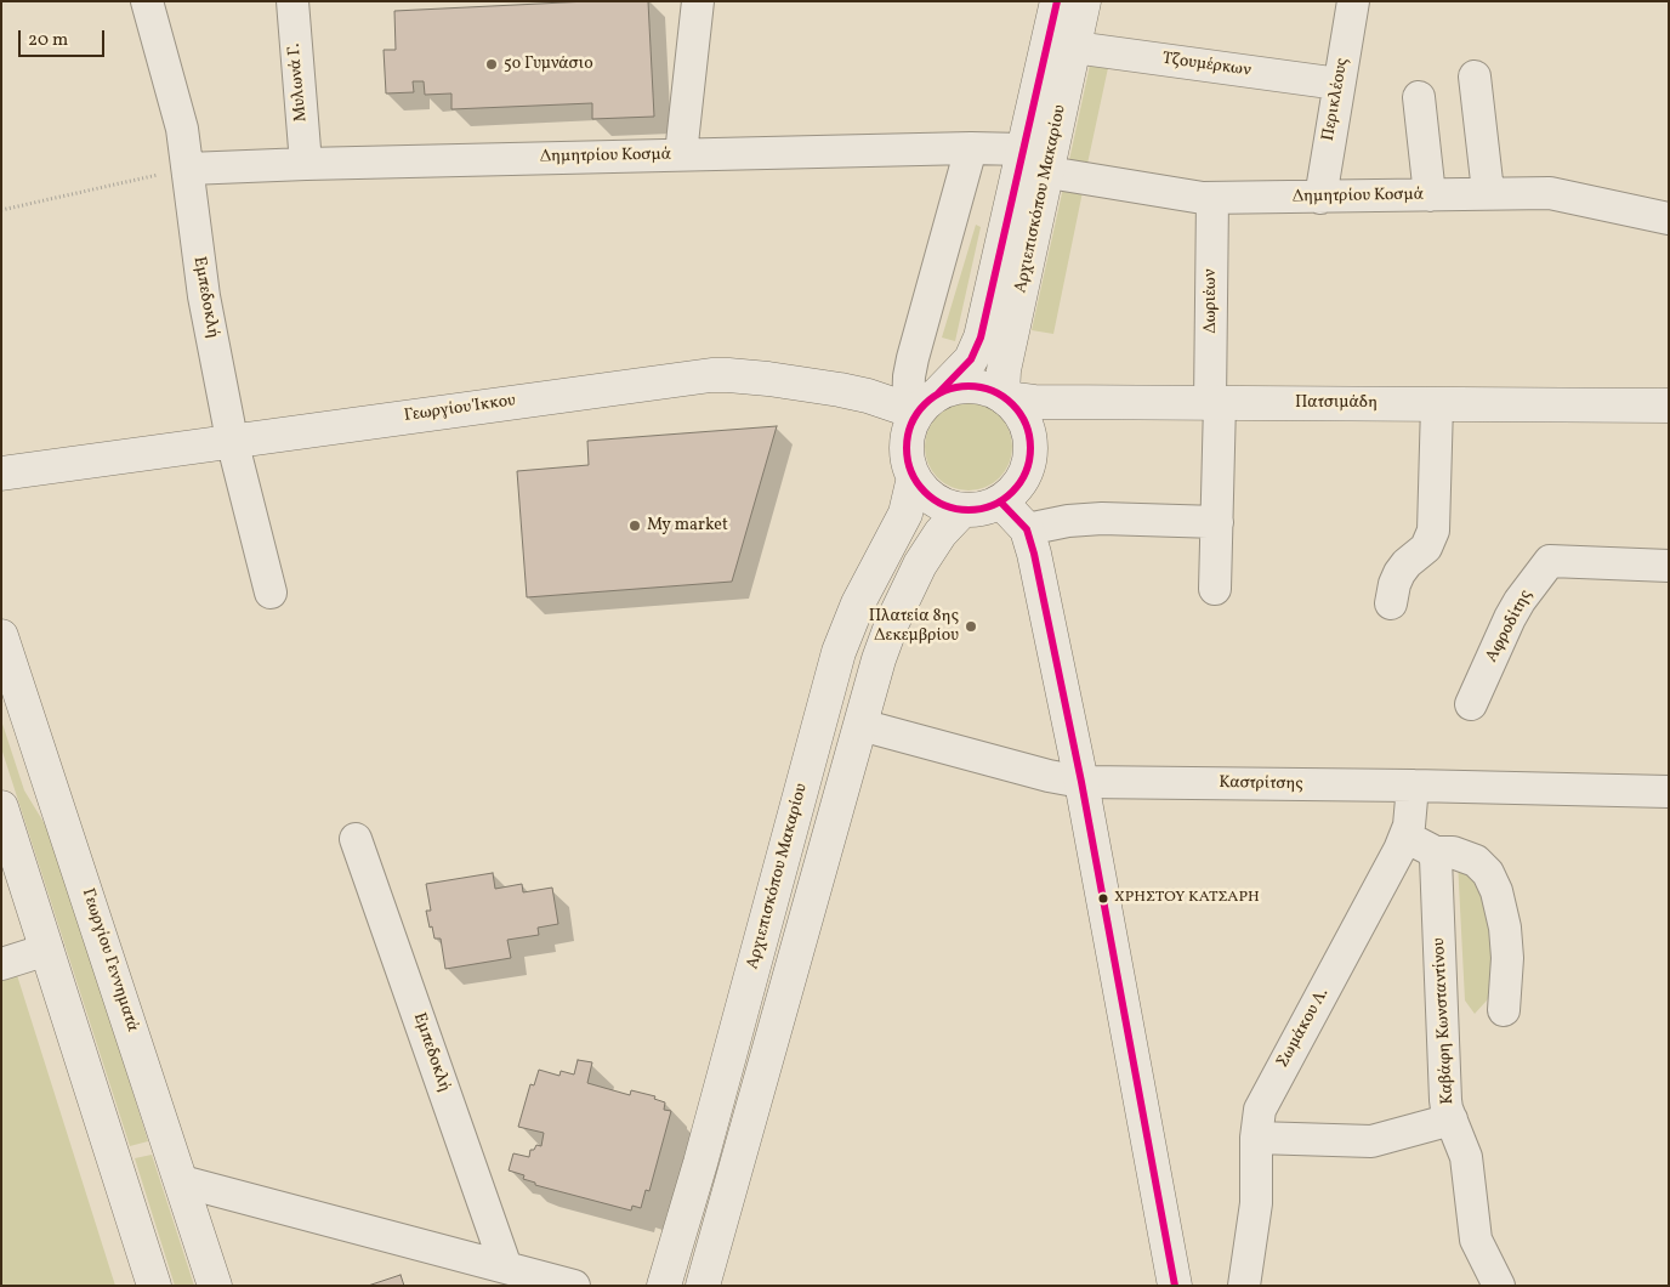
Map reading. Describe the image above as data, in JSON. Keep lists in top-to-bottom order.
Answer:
{
  "streets": {
    "main road": [
      "Αρχιεπισκόπου Μακαρίου",
      "Πατσιμάδη",
      "Γεωργίου Ίκκου",
      "Γεωργίου Γεννηματά"
    ],
    "street": [
      "Τζουμέρκων",
      "Μυλωνά Γ.",
      "Περικλέους",
      "Δημητρίου Κοσμά",
      "Εμπεδοκλή",
      "Δωριέων",
      "Αφροδίτης",
      "Καστρίτσης",
      "Καβάφη Κωνσταντίνου",
      "Σωμάκου Λ."
    ]
  },
  "crossings": [
    ["Τζουμέρκων", "Περικλέους"],
    ["Τζουμέρκων", "Αρχιεπισκόπου Μακαρίου"],
    ["Μυλωνά Γ.", "Δημητρίου Κοσμά"],
    ["Περικλέους", "Δημητρίου Κοσμά"],
    ["Δημητρίου Κοσμά", "Αρχιεπισκόπου Μακαρίου"],
    ["Δημητρίου Κοσμά", "Εμπεδοκλή"],
    ["Δημητρίου Κοσμά", "Δωριέων"],
    ["Αρχιεπισκόπου Μακαρίου", "Πατσιμάδη"],
    ["Αρχιεπισκόπου Μακαρίου", "Γεωργίου Ίκκου"],
    ["Εμπεδοκλή", "Γεωργίου Ίκκου"],
    ["Δωριέων", "Πατσιμάδη"],
    ["Πατσιμάδη", "Γεωργίου Ίκκου"],
    ["Καστρίτσης", "Σωμάκου Λ."]
  ],
  "places": [
    "5ο Γυμνάσιο",
    "My market",
    "Πλατεία 8ης Δεκεμβρίου",
    "ΧΡΗΣΤΟΥ ΚΑΤΣΑΡΗ"
  ],
  "scale_bar": "20 m"
}
